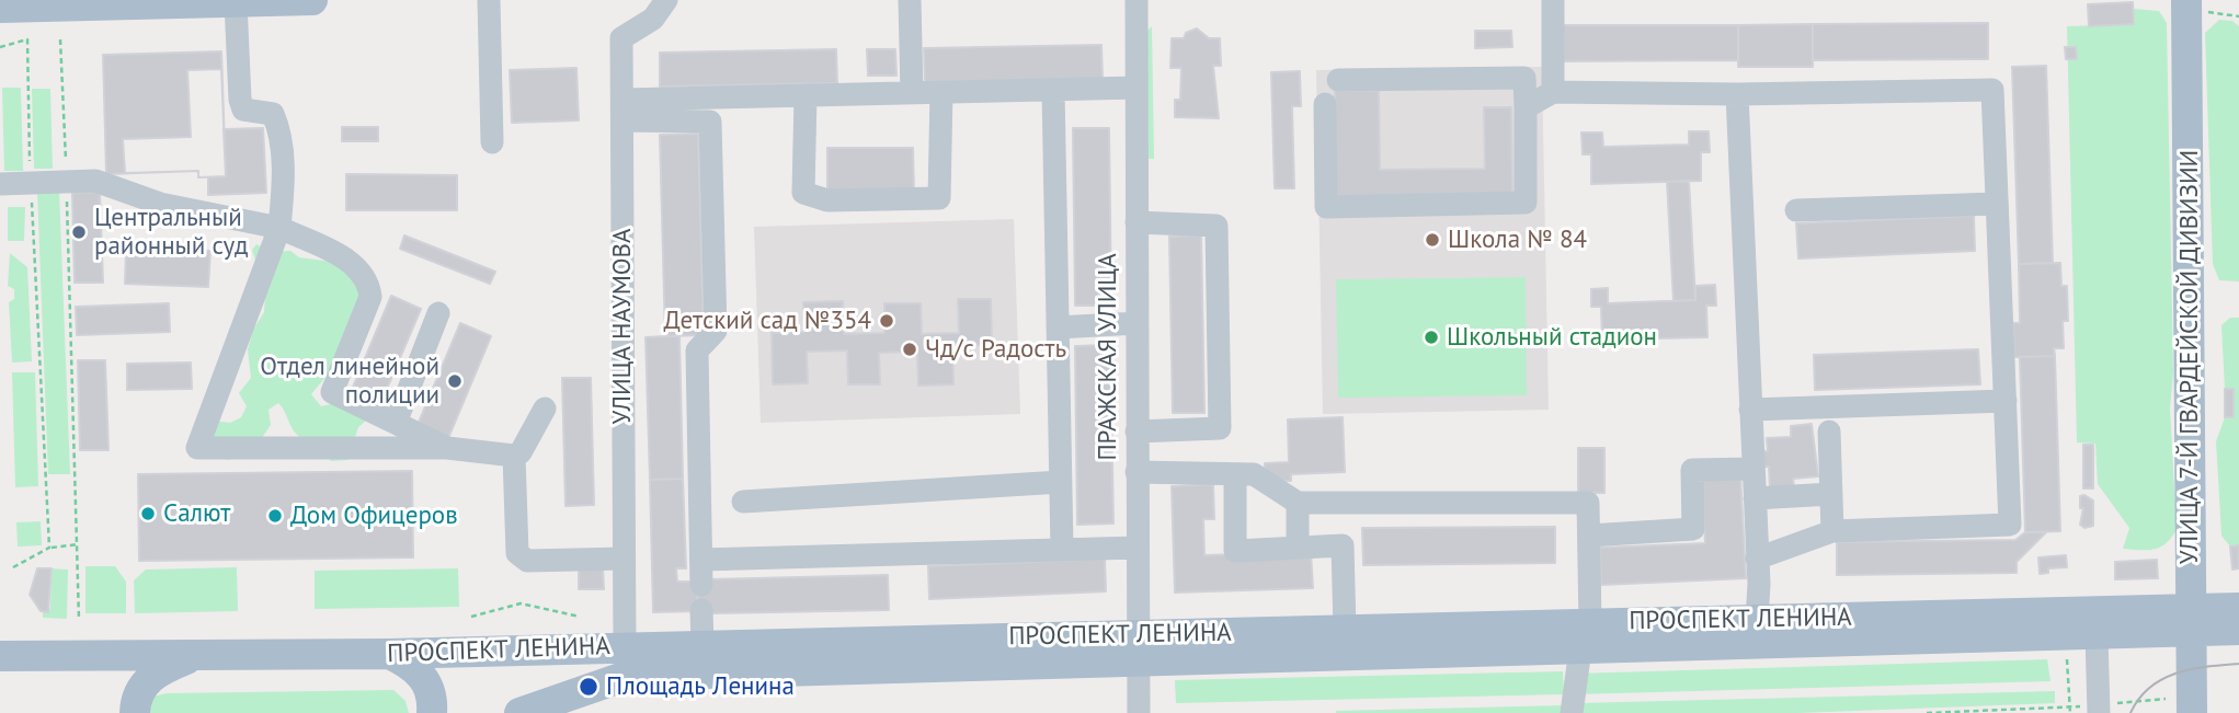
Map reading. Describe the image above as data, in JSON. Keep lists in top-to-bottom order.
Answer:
{
  "streets": {
    "main road": ["УЛИЦА 7-Й ГВАРДЕЙСКОЙ ДИВИЗИИ", "ПРОСПЕКТ ЛЕНИНА"],
    "street": ["УЛИЦА НАУМОВА", "ПРАЖСКАЯ УЛИЦА"]
  },
  "crossings": [
    ["УЛИЦА НАУМОВА", "ПРОСПЕКТ ЛЕНИНА"],
    ["ПРАЖСКАЯ УЛИЦА", "ПРОСПЕКТ ЛЕНИНА"],
    ["УЛИЦА 7-Й ГВАРДЕЙСКОЙ ДИВИЗИИ", "ПРОСПЕКТ ЛЕНИНА"]
  ],
  "places": [
    "Центральный районный суд",
    "Школа № 84",
    "Детский сад №354",
    "Школьный стадион",
    "Чд/с Радость",
    "Отдел линейной полиции",
    "Салют",
    "Дом Офицеров",
    "Площадь Ленина"
  ]
}
